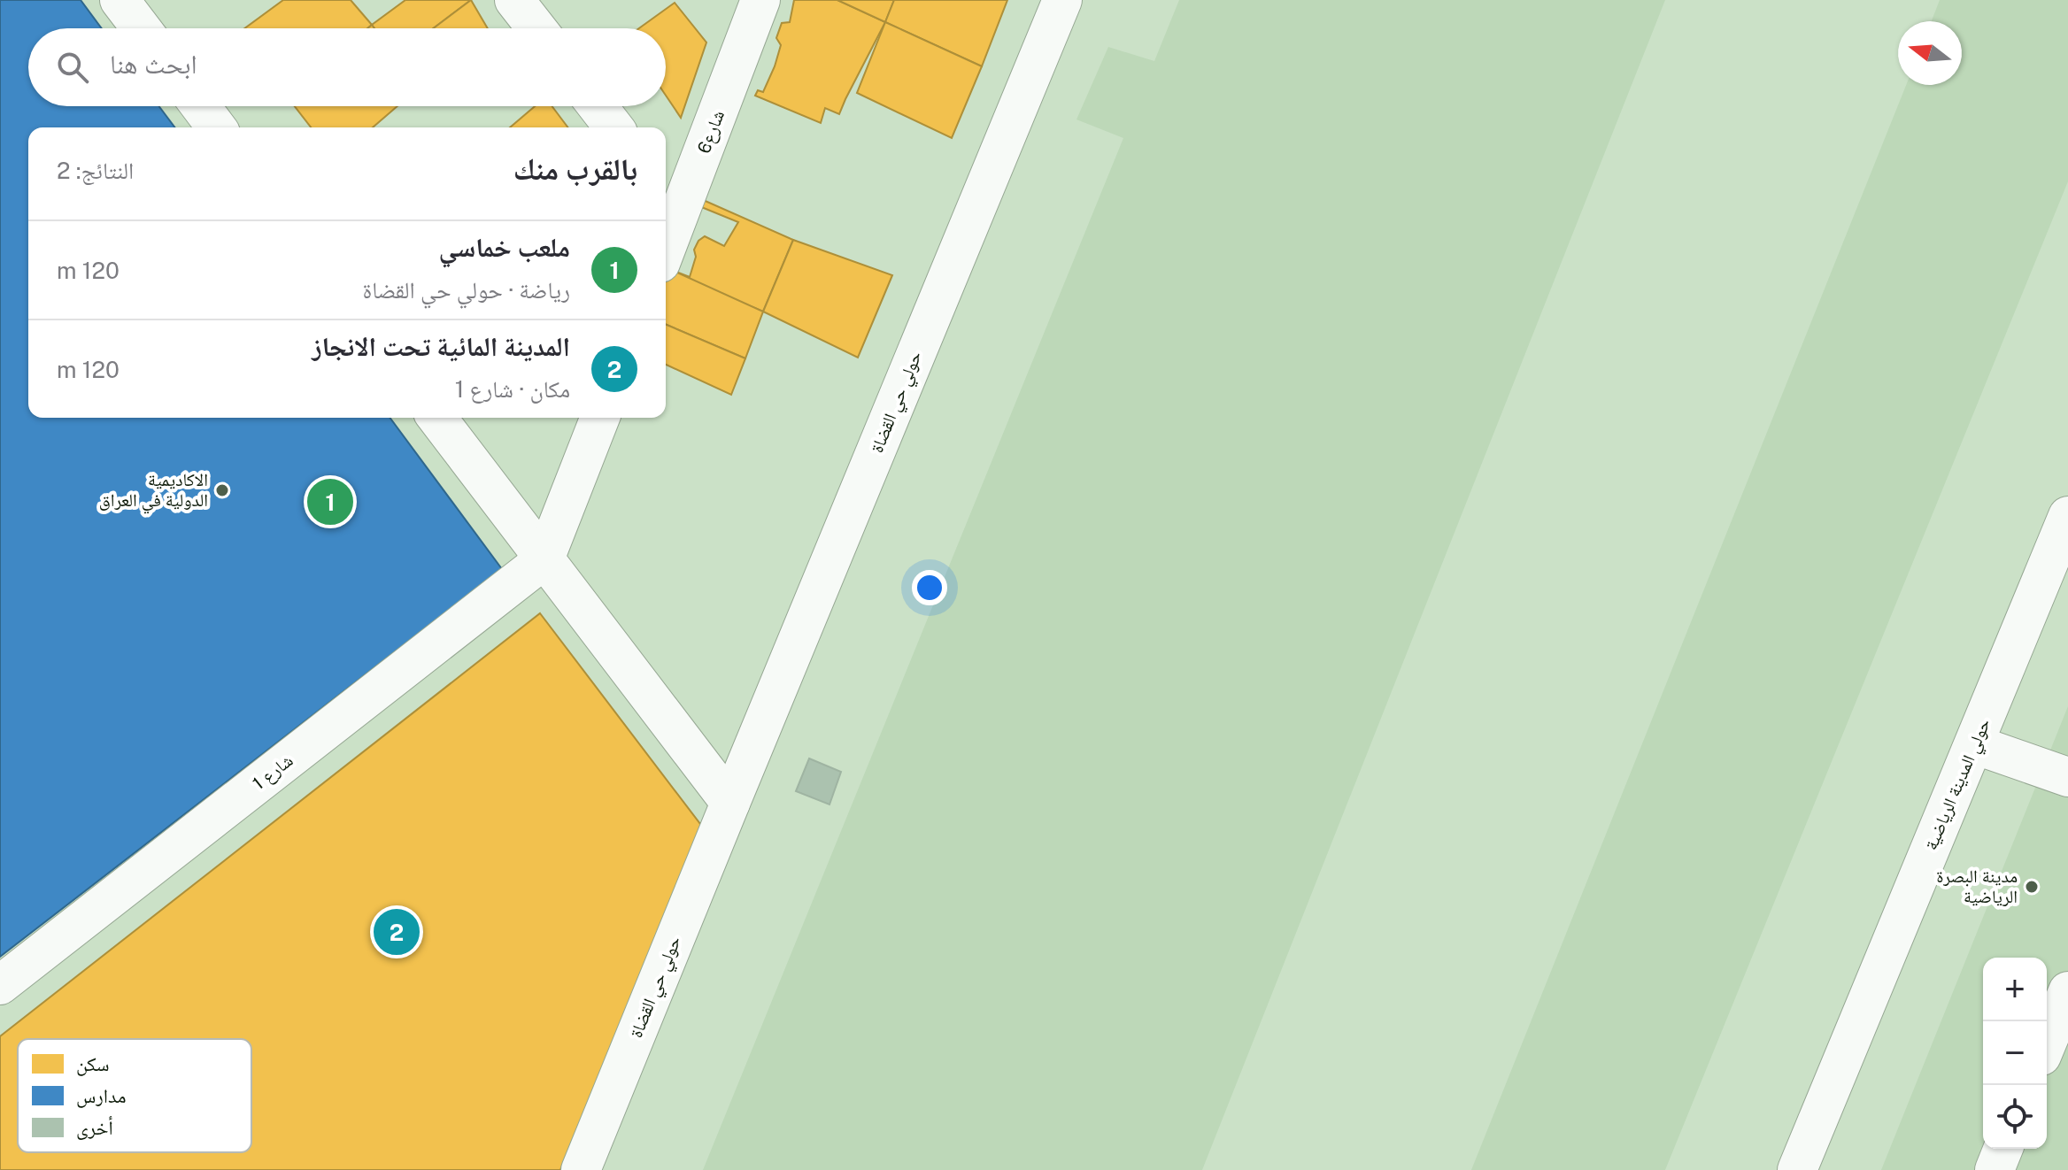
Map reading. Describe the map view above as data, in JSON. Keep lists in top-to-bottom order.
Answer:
{
  "streets": {
    "street": [
      "شارع6",
      "حولي حي القضاة",
      "شارع 1",
      "حولي المدينة الرياضية"
    ]
  },
  "places": ["الاكاديمية الدولية في العراق", "مدينة البصرة الرياضية"],
  "legend": ["سكن", "مدارس", "أخرى"],
  "north": "left",
  "page": {
    "search": "ابحث هنا",
    "heading": ["بالقرب منك", "النتائج: 2"],
    "list": [
      {
        "mark": "1",
        "name": "ملعب خماسي",
        "note": "رياضة · حولي حي القضاة",
        "value": "120 m"
      },
      {
        "mark": "2",
        "name": "المدينة المائية تحت الانجاز",
        "note": "مكان · شارع 1",
        "value": "120 m"
      }
    ],
    "pins": ["1", "2"],
    "map_buttons": ["+", "−"]
  }
}
